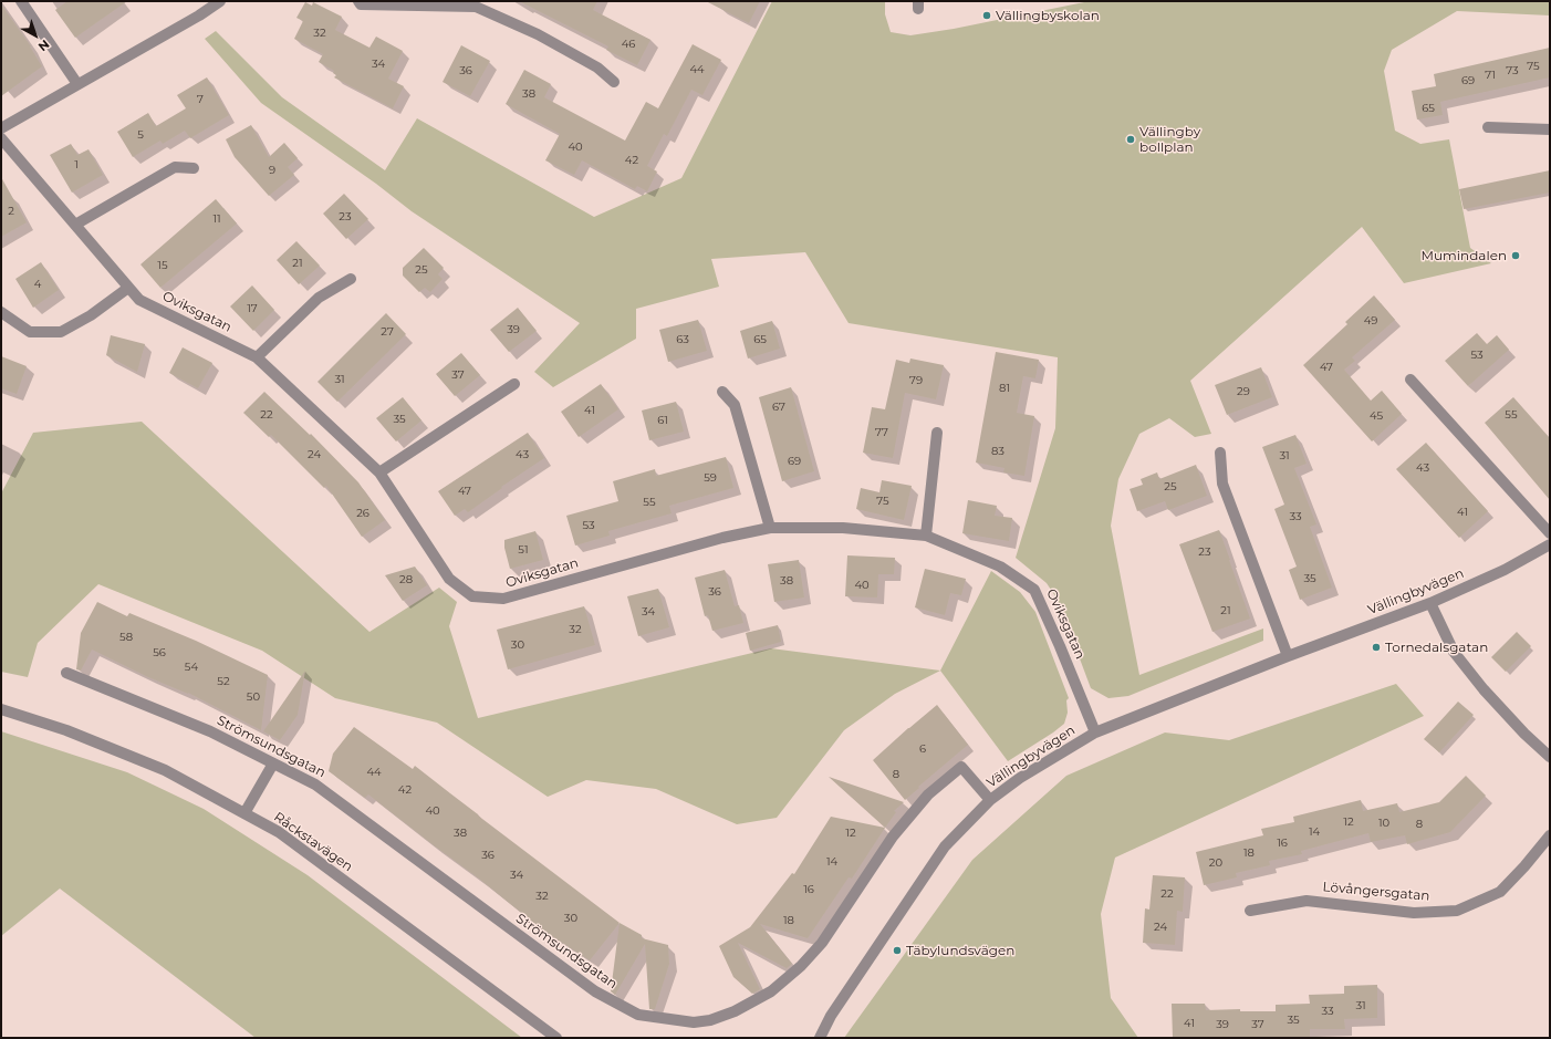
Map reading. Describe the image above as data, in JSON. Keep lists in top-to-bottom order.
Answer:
{
  "streets": {
    "street": [
      "Oviksgatan",
      "Vällingbyvägen",
      "Strömsundsgatan",
      "Råckstavägen",
      "Lövångersgatan"
    ]
  },
  "crossings": [
    ["Oviksgatan", "Vällingbyvägen"],
    ["Vällingbyvägen", "Strömsundsgatan"]
  ],
  "places": [
    "Vällingbyskolan",
    "Vällingby bollplan",
    "Mumindalen",
    "Tornedalsgatan",
    "Täbylundsvägen"
  ],
  "house_numbers": [
    "32",
    "46",
    "34",
    "75",
    "44",
    "36",
    "73",
    "71",
    "69",
    "38",
    "7",
    "65",
    "5",
    "40",
    "42",
    "1",
    "9",
    "2",
    "23",
    "11",
    "21",
    "15",
    "25",
    "4",
    "17",
    "49",
    "39",
    "27",
    "63",
    "65",
    "53",
    "47",
    "37",
    "31",
    "79",
    "81",
    "29",
    "67",
    "41",
    "22",
    "55",
    "45",
    "35",
    "61",
    "77",
    "83",
    "24",
    "43",
    "31",
    "69",
    "43",
    "59",
    "25",
    "47",
    "75",
    "55",
    "41",
    "26",
    "33",
    "53",
    "51",
    "23",
    "35",
    "28",
    "38",
    "40",
    "36",
    "21",
    "34",
    "32",
    "58",
    "30",
    "56",
    "54",
    "52",
    "50",
    "6",
    "44",
    "8",
    "42",
    "40",
    "12",
    "10",
    "8",
    "14",
    "38",
    "12",
    "16",
    "18",
    "36",
    "14",
    "20",
    "34",
    "16",
    "22",
    "32",
    "30",
    "18",
    "24",
    "31",
    "33",
    "35",
    "41",
    "39",
    "37"
  ],
  "north": "bottom right"
}
